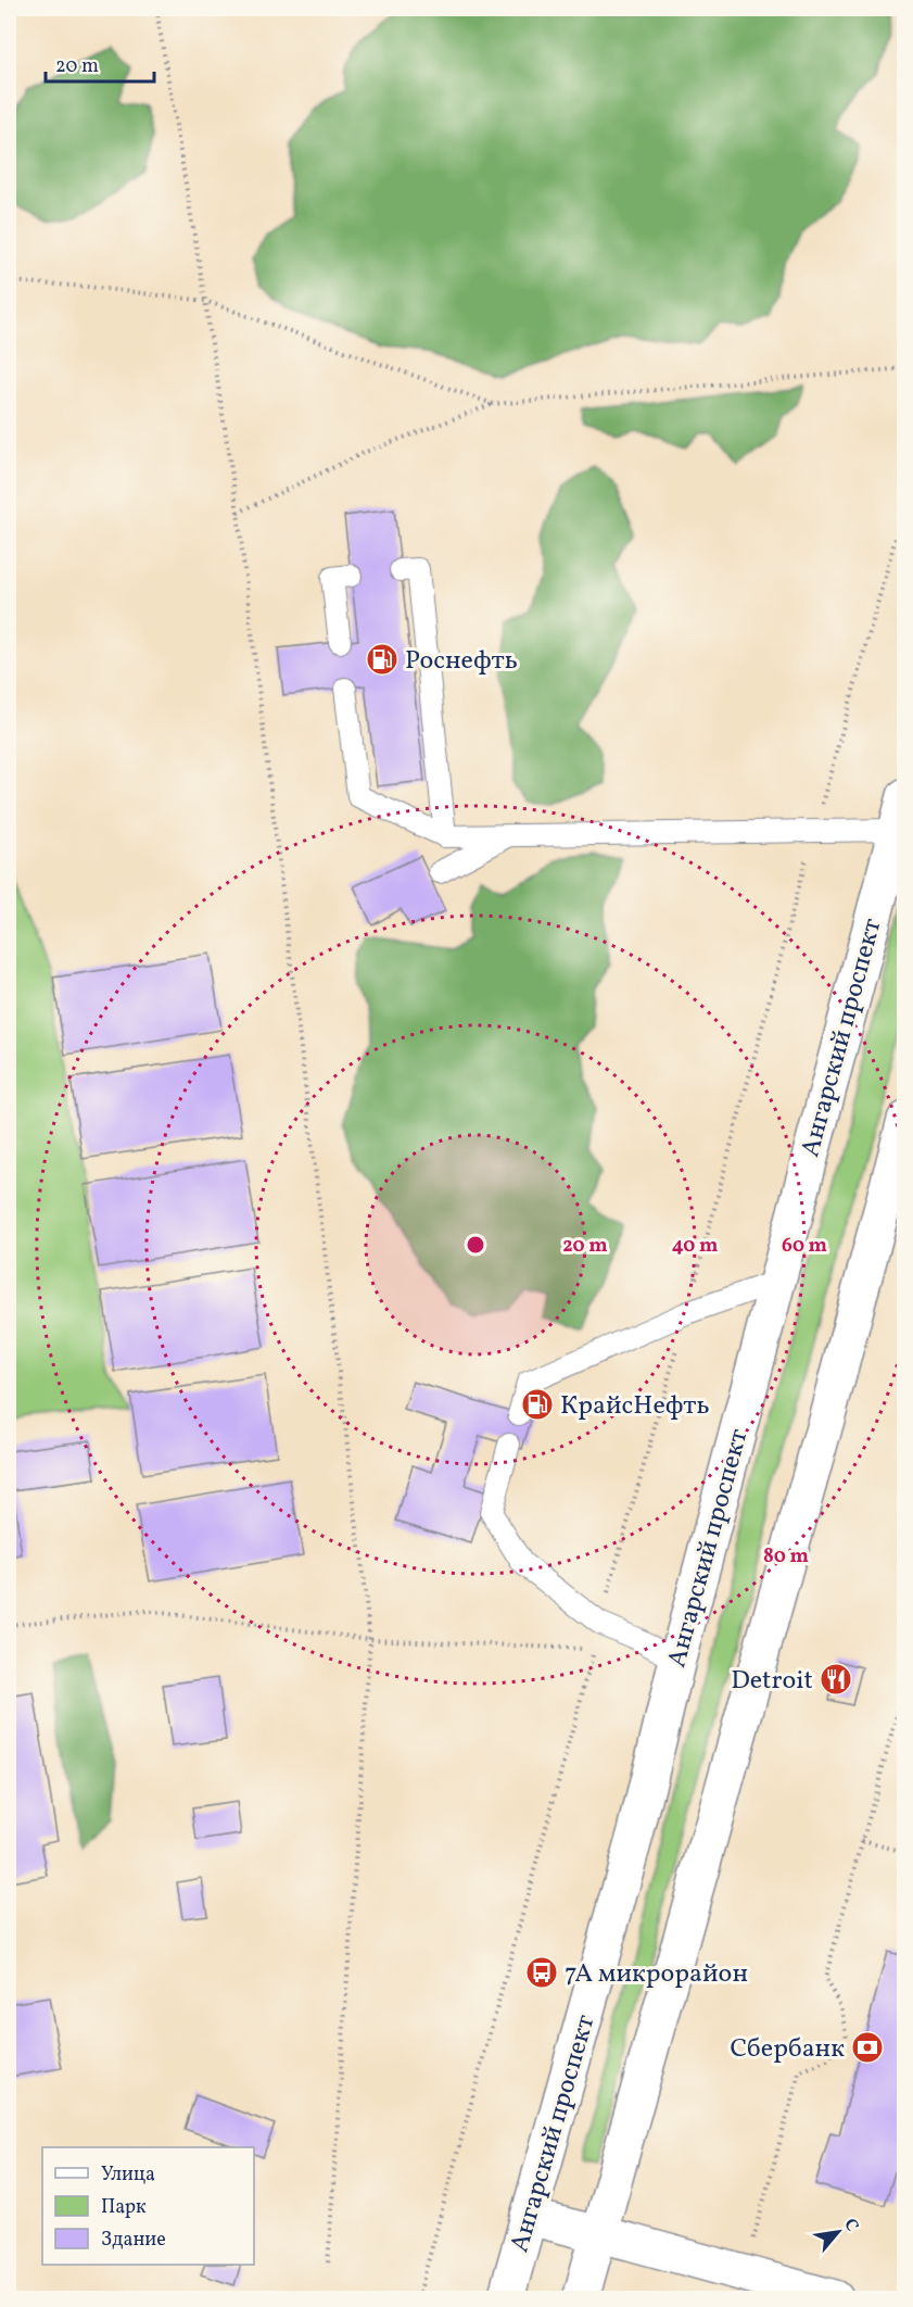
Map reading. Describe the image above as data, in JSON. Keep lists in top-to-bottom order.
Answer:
{
  "streets": {
    "street": ["Ангарский проспект"]
  },
  "places": {
    "fuel station": ["Роснефть", "КрайсНефть"],
    "restaurant": ["Detroit"],
    "bus stop": ["7А микрорайон"],
    "bank": ["Сбербанк"]
  },
  "legend": ["Улица", "Парк", "Здание"],
  "scale_bar": "20 m",
  "north": "top right",
  "rings": [
    "20 m",
    "40 m",
    "60 m",
    "80 m"
  ]
}
